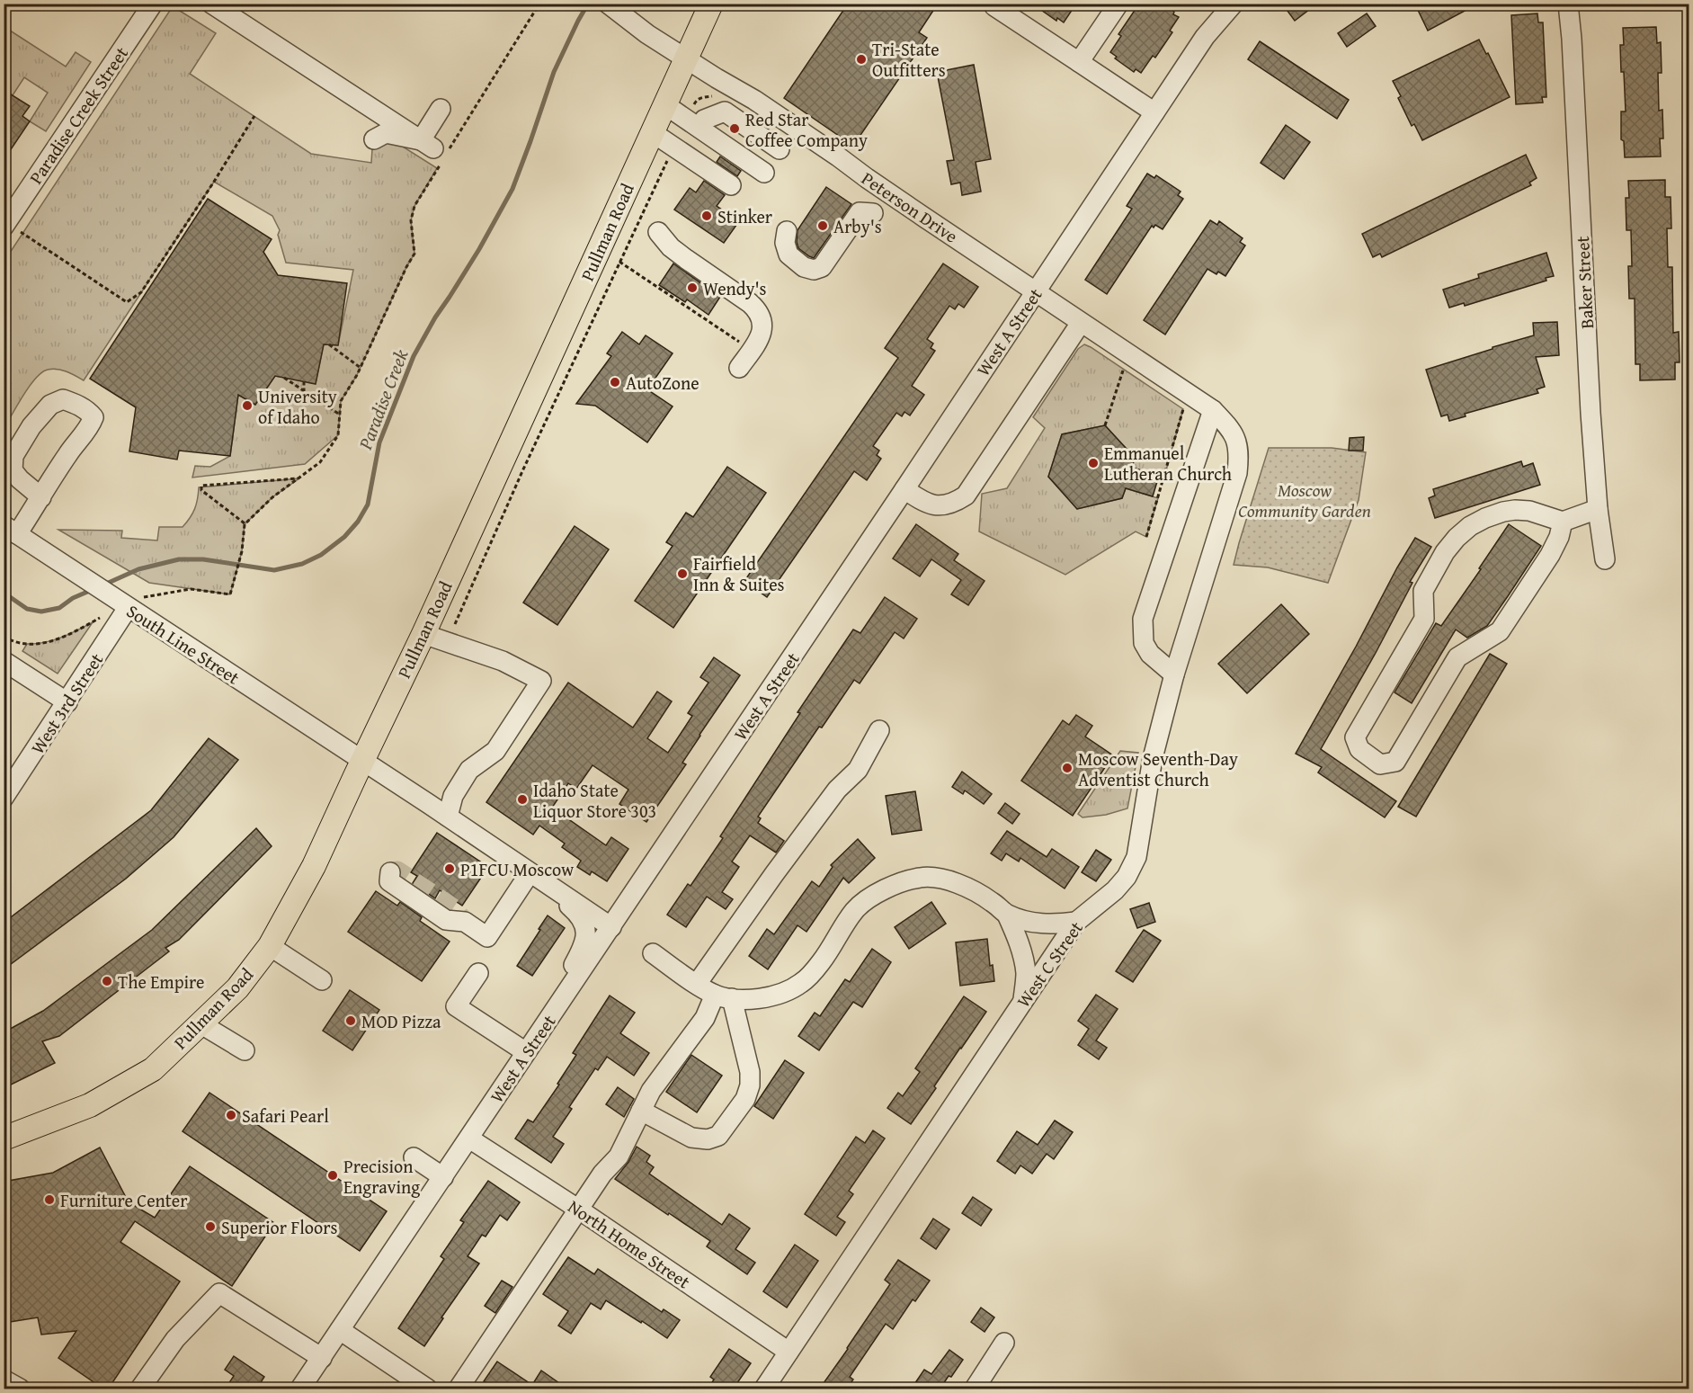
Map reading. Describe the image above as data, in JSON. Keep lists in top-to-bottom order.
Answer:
{
  "streets": {
    "main road": ["Pullman Road"],
    "street": [
      "Paradise Creek Street",
      "Peterson Drive",
      "Baker Street",
      "West A Street",
      "South Line Street",
      "West 3rd Street",
      "West C Street",
      "North Home Street"
    ]
  },
  "crossings": [
    ["Peterson Drive", "Pullman Road"],
    ["Peterson Drive", "West A Street"],
    ["Peterson Drive", "West C Street"],
    ["Pullman Road", "South Line Street"],
    ["West A Street", "North Home Street"],
    ["South Line Street", "West 3rd Street"],
    ["West C Street", "North Home Street"]
  ],
  "water": ["Paradise Creek"],
  "parks": ["Moscow Community Garden"],
  "places": [
    "Tri-State Outfitters",
    "Red Star Coffee Company",
    "Stinker",
    "Arby's",
    "Wendy's",
    "AutoZone",
    "University of Idaho",
    "Emmanuel Lutheran Church",
    "Fairfield Inn & Suites",
    "Moscow Seventh-Day Adventist Church",
    "Idaho State Liquor Store 303",
    "P1FCU Moscow",
    "The Empire",
    "MOD Pizza",
    "Safari Pearl",
    "Precision Engraving",
    "Furniture Center",
    "Superior Floors"
  ]
}
